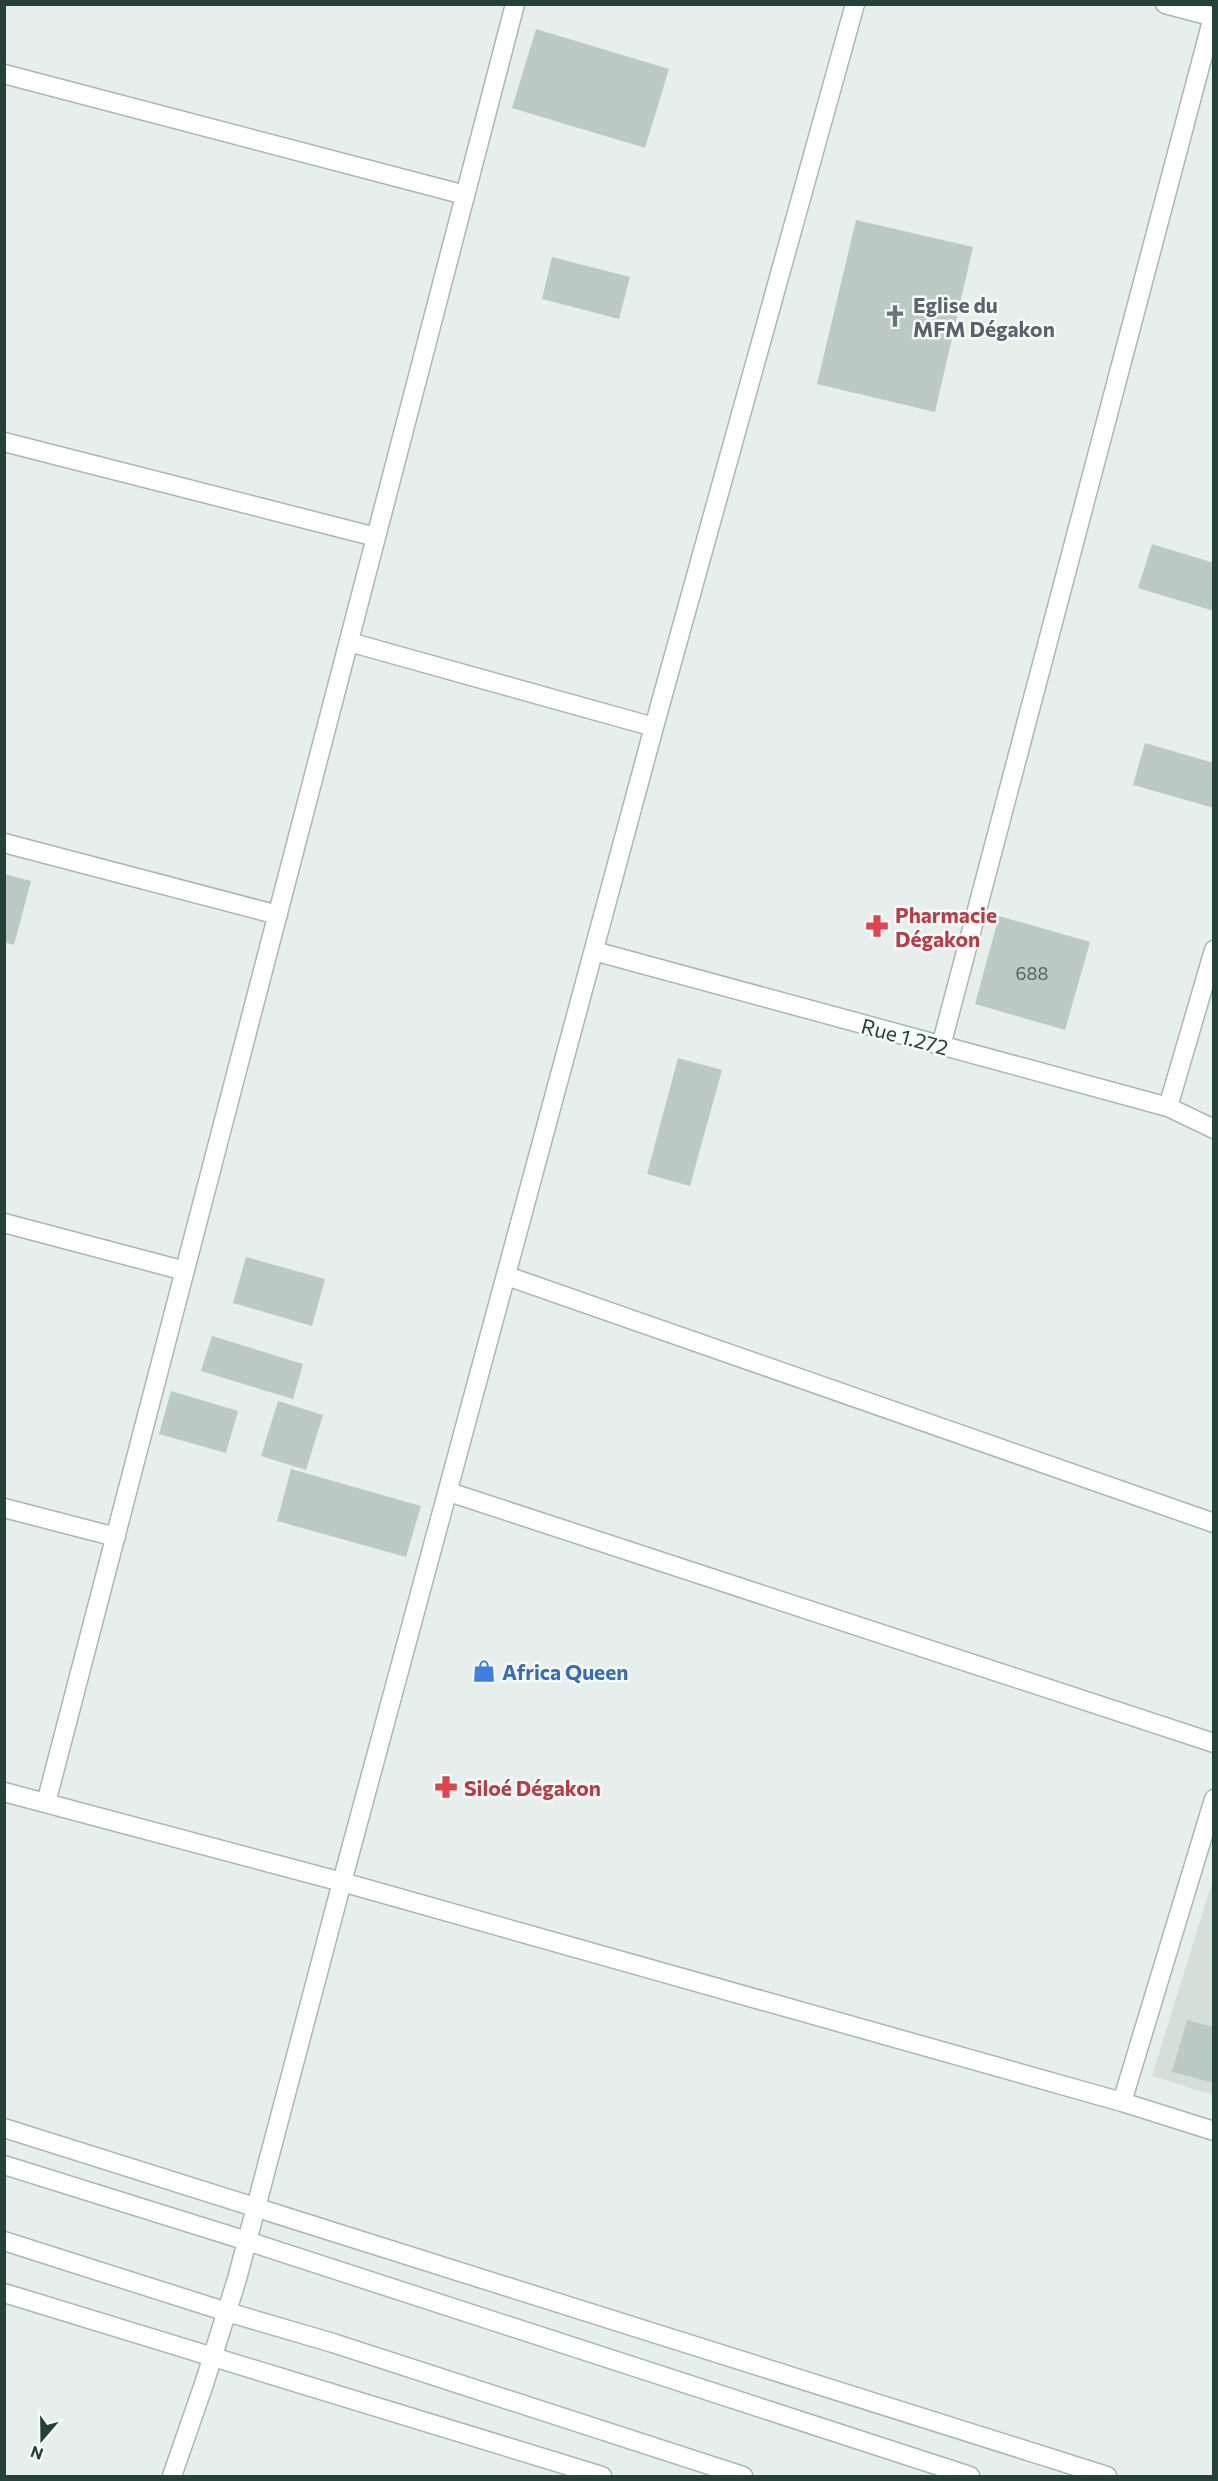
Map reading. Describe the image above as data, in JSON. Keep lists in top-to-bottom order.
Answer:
{
  "streets": {
    "street": ["Rue 1.272"]
  },
  "places": {
    "church": ["Eglise du MFM Dégakon"],
    "pharmacy": ["Pharmacie Dégakon", "Siloé Dégakon"],
    "shop": ["Africa Queen"]
  },
  "house_numbers": ["688"],
  "north": "bottom"
}
